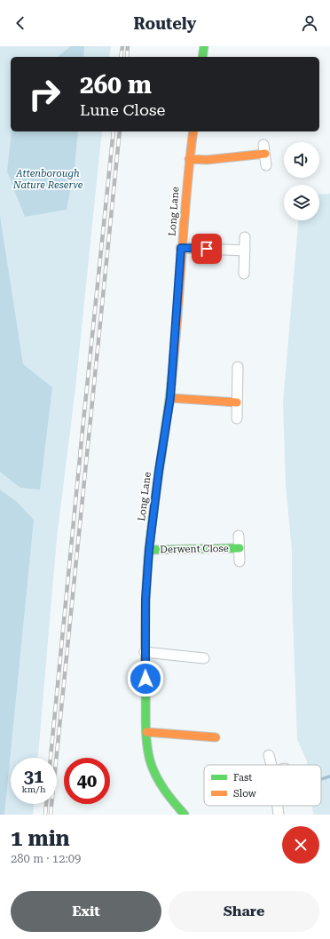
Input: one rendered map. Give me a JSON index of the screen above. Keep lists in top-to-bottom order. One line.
{"streets":{"street":["Long Lane","Derwent Close"]},"crossings":[["Long Lane","Derwent Close"]],"parks":["Attenborough Nature Reserve"],"legend":["Fast","Slow"],"page":{"header":"Routely","turn":["260 m","Lune Close"],"speed":"31 km/h","limit":"40","heading":["1 min","280 m · 12:09"],"buttons":["Exit","Share"]}}
